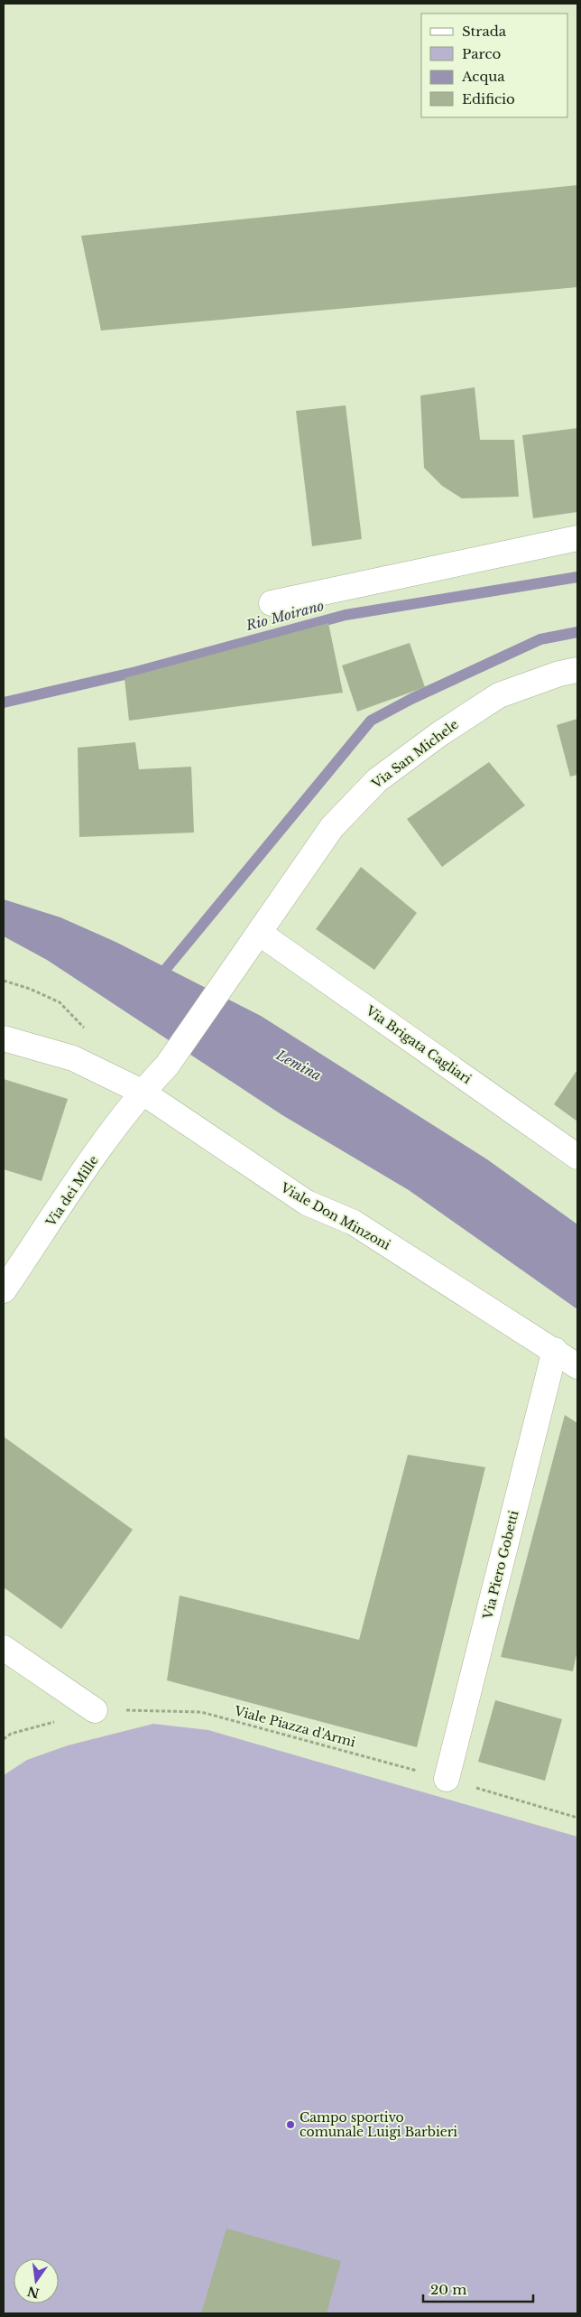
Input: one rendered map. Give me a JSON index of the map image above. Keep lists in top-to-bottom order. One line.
{"streets":{"street":["Via San Michele","Via Brigata Cagliari","Via dei Mille","Viale Don Minzoni","Via Piero Gobetti"],"path":["Viale Piazza d'Armi"]},"crossings":[["Via San Michele","Via Brigata Cagliari"],["Via San Michele","Via dei Mille"],["Via San Michele","Viale Don Minzoni"],["Via dei Mille","Viale Don Minzoni"],["Viale Don Minzoni","Via Piero Gobetti"],["Via Piero Gobetti","Viale Piazza d'Armi"]],"water":["Rio Moirano","Lemina"],"places":["Campo sportivo comunale Luigi Barbieri"],"legend":["Strada","Parco","Acqua","Edificio"],"scale_bar":"20 m","north":"bottom"}
